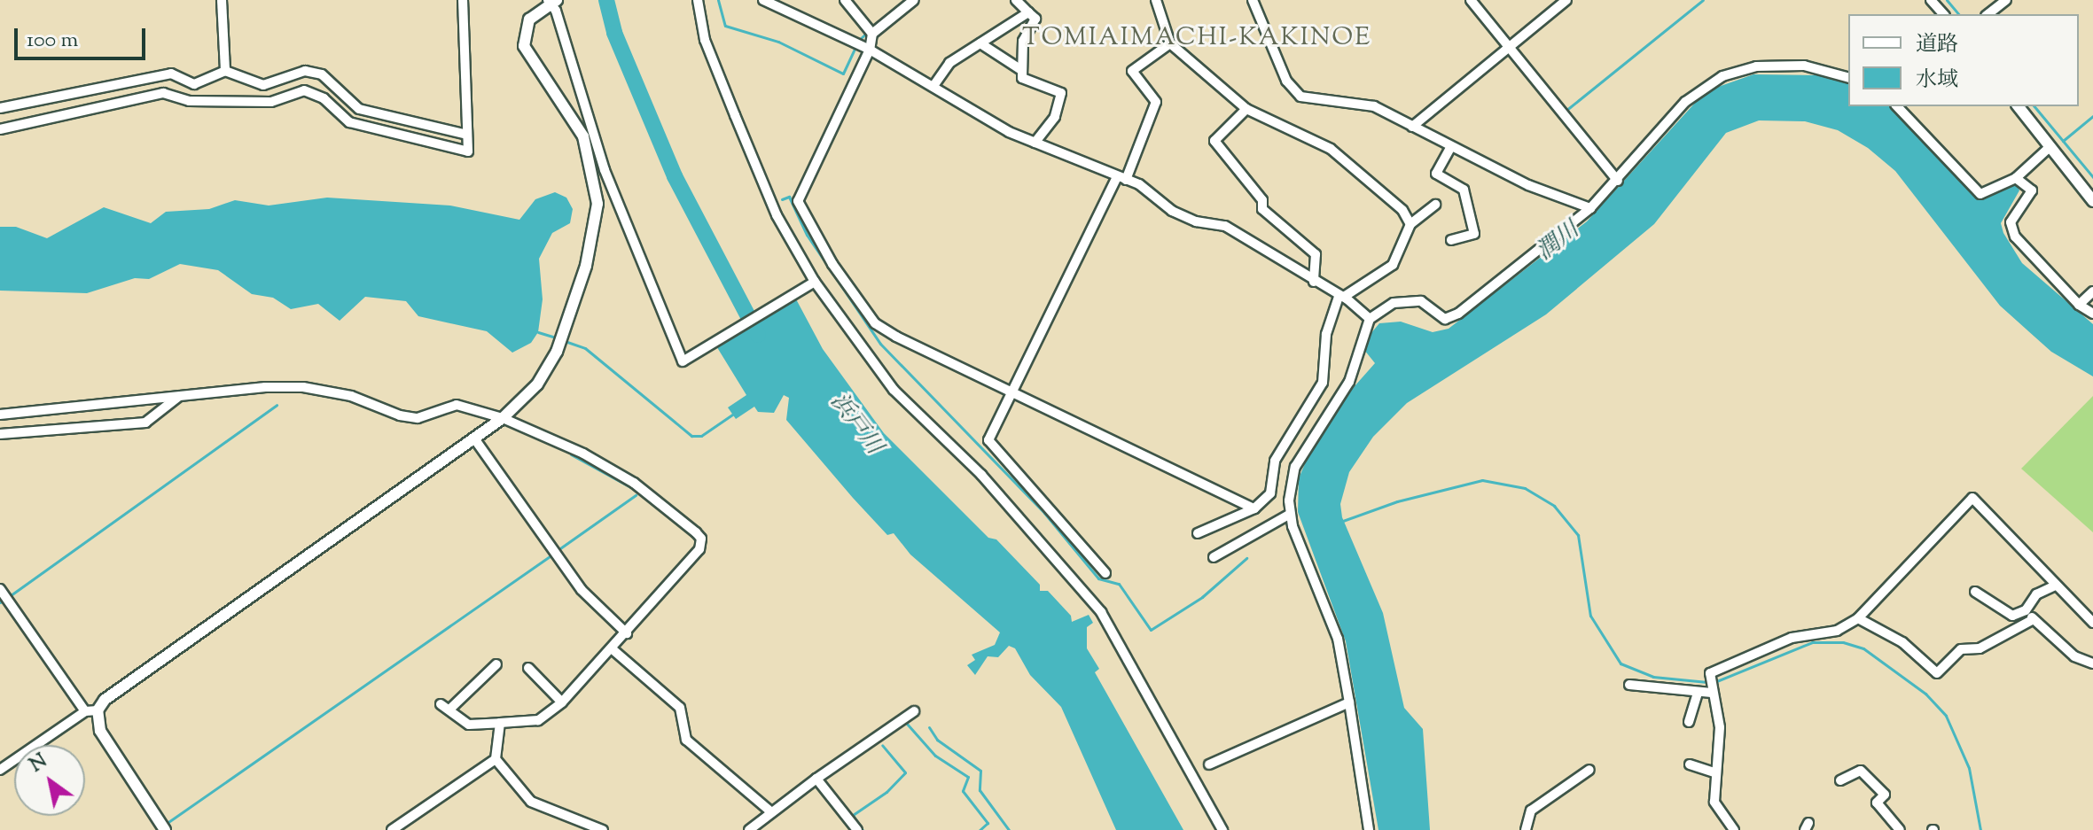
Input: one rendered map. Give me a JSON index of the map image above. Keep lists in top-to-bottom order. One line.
{"districts":["TOMIAIMACHI-KAKINOE"],"water":["潤川","浜戸川"],"legend":["道路","水域"],"scale_bar":"100 m","north":"top left"}
